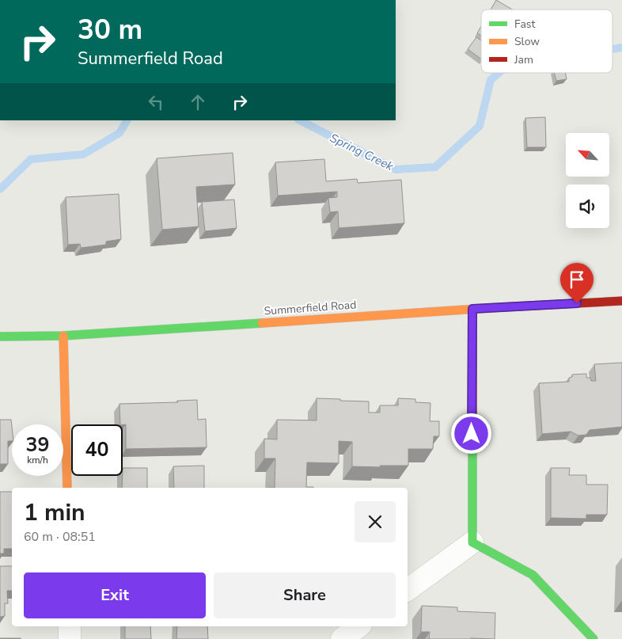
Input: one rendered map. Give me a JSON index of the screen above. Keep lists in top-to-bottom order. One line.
{"streets":{"street":["Summerfield Road"]},"water":["Spring Creek"],"legend":["Fast","Slow","Jam"],"north":"top left","page":{"turn":["30 m","Summerfield Road"],"speed":"39 km/h","limit":"40","heading":["1 min","60 m · 08:51"],"buttons":["Exit","Share"]}}
